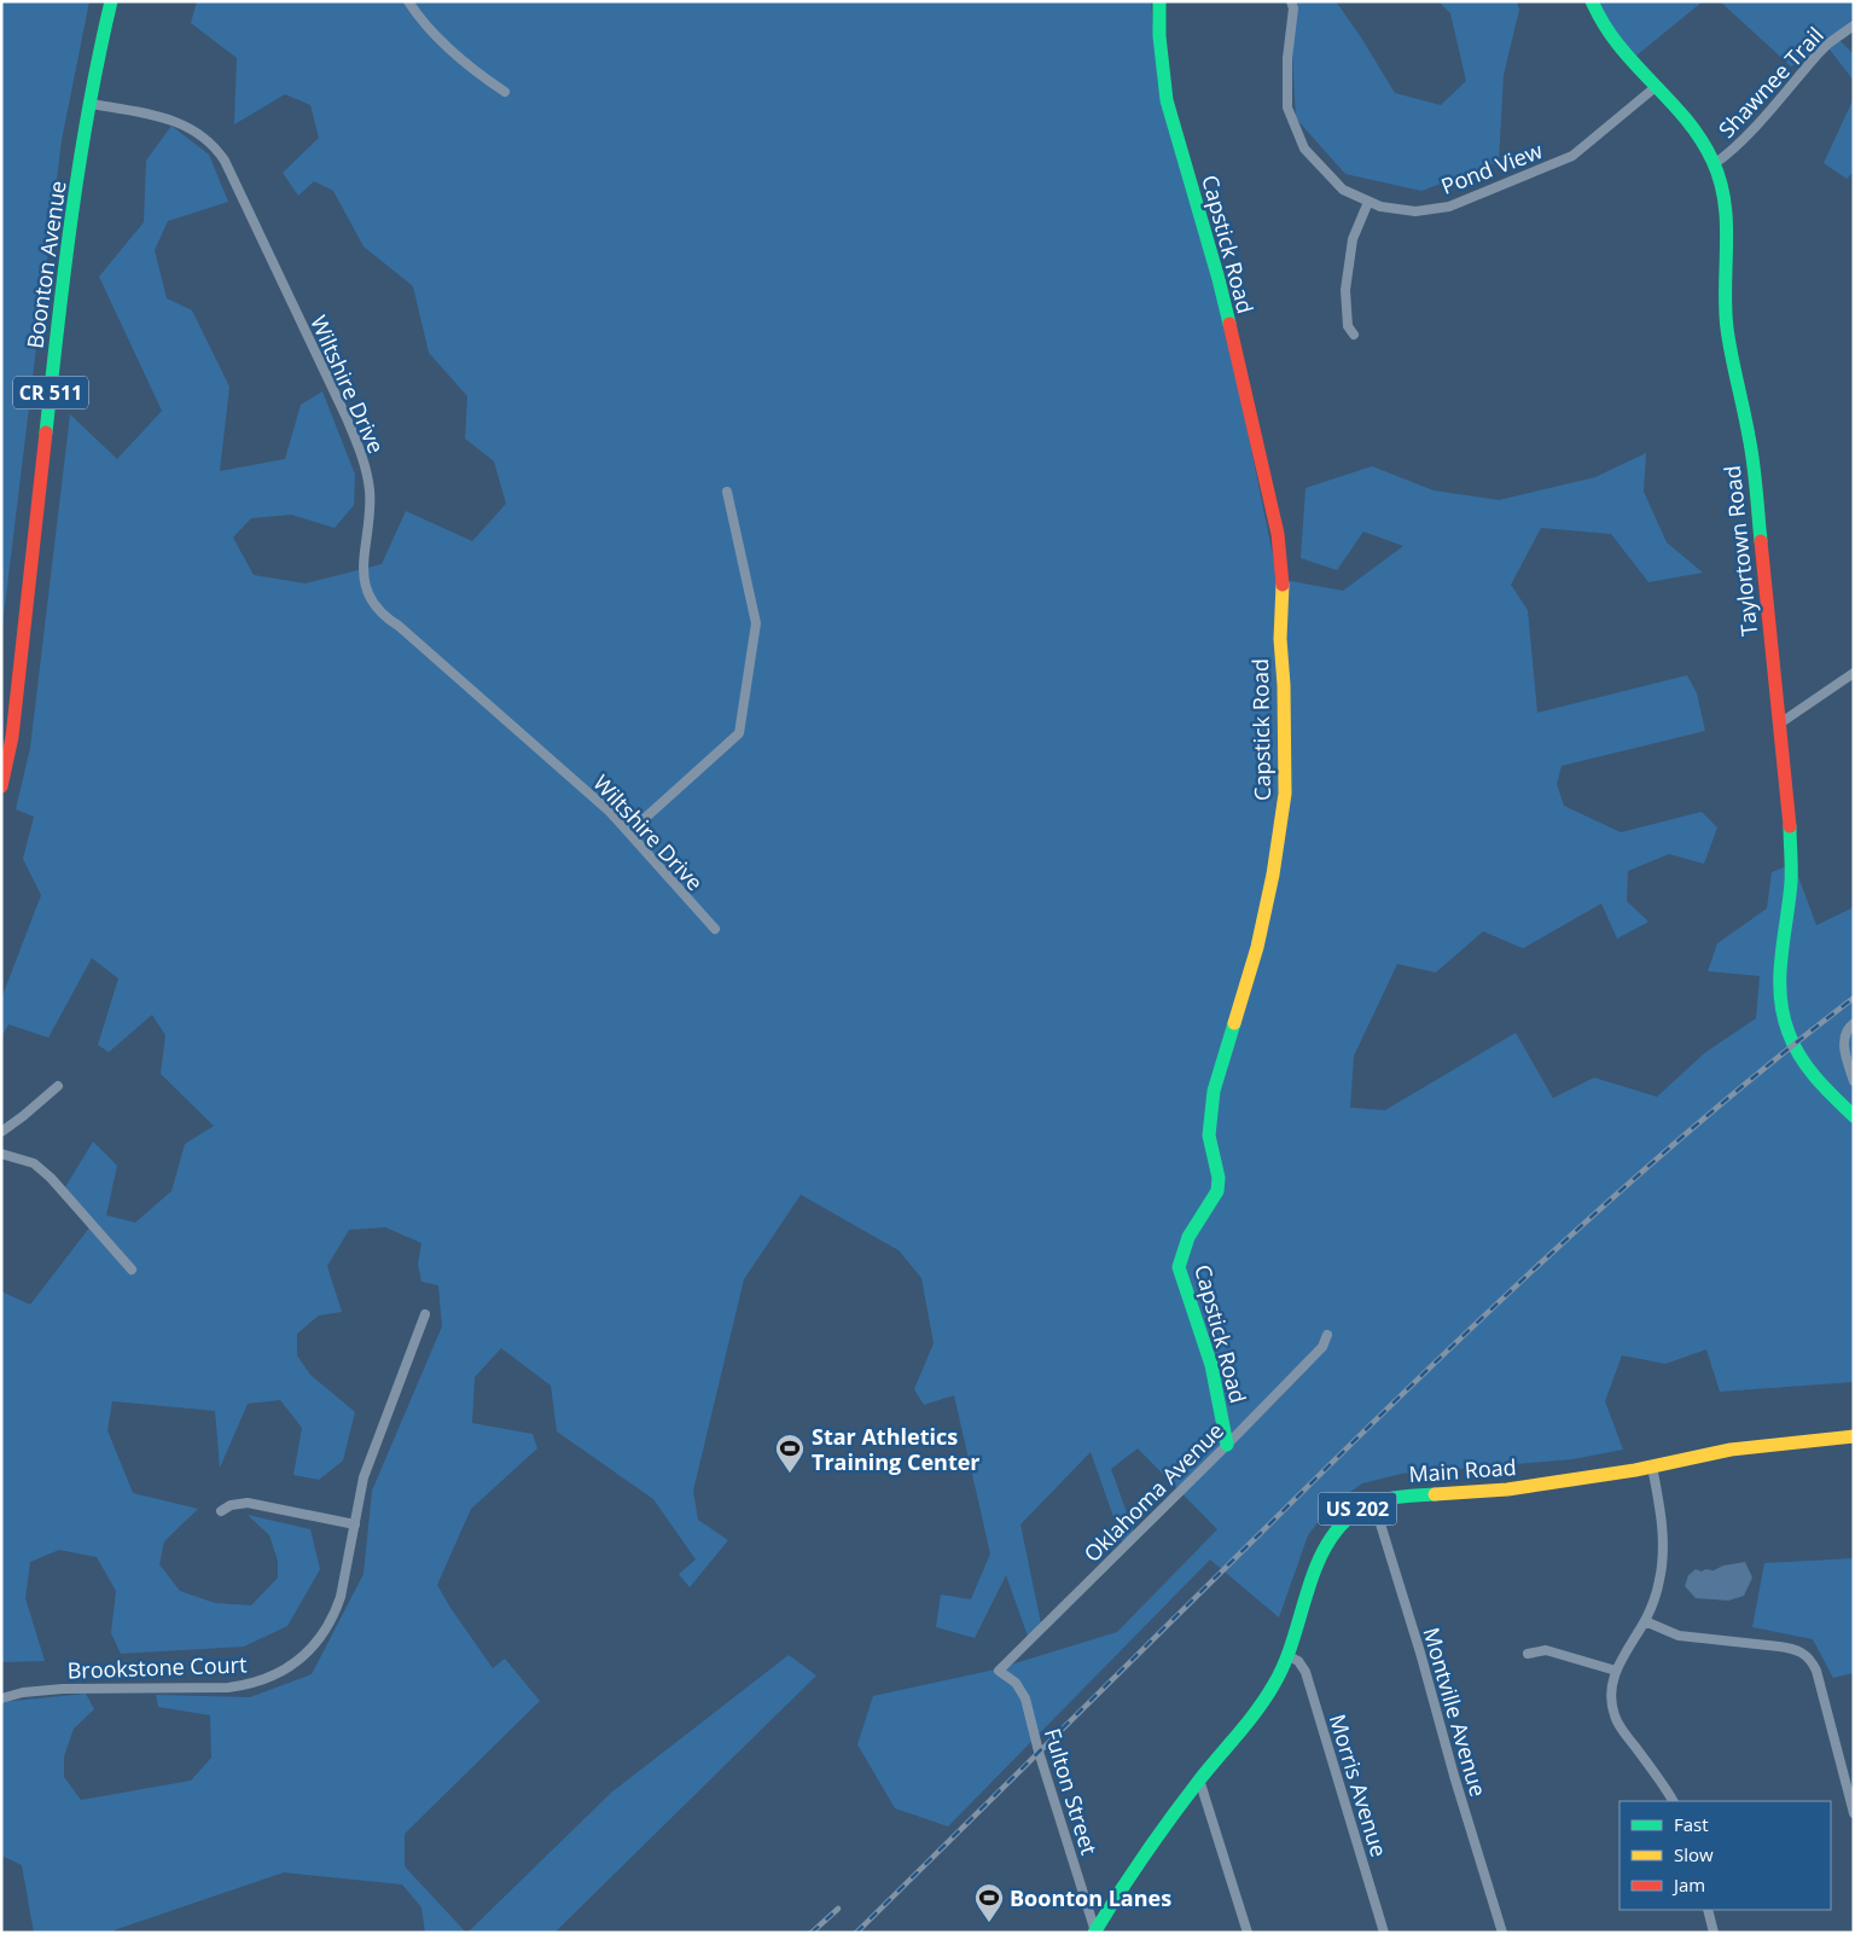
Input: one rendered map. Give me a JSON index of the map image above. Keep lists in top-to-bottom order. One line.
{"streets":{"street":["Shawnee Trail","Pond View","Capstick Road","Boonton Avenue","Wiltshire Drive","CR 511","Taylortown Road","Main Road","Oklahoma Avenue","US 202","Brookstone Court","Montville Avenue","Morris Avenue","Fulton Street"]},"crossings":[["Shawnee Trail","Taylortown Road"],["Pond View","Taylortown Road"],["Capstick Road","Oklahoma Avenue"],["Boonton Avenue","Wiltshire Drive"],["Main Road","Montville Avenue"],["Main Road","Morris Avenue"],["Main Road","Fulton Street"],["Oklahoma Avenue","Fulton Street"]],"places":{"sports":["Star Athletics Training Center","Boonton Lanes"]},"legend":["Fast","Slow","Jam"]}
